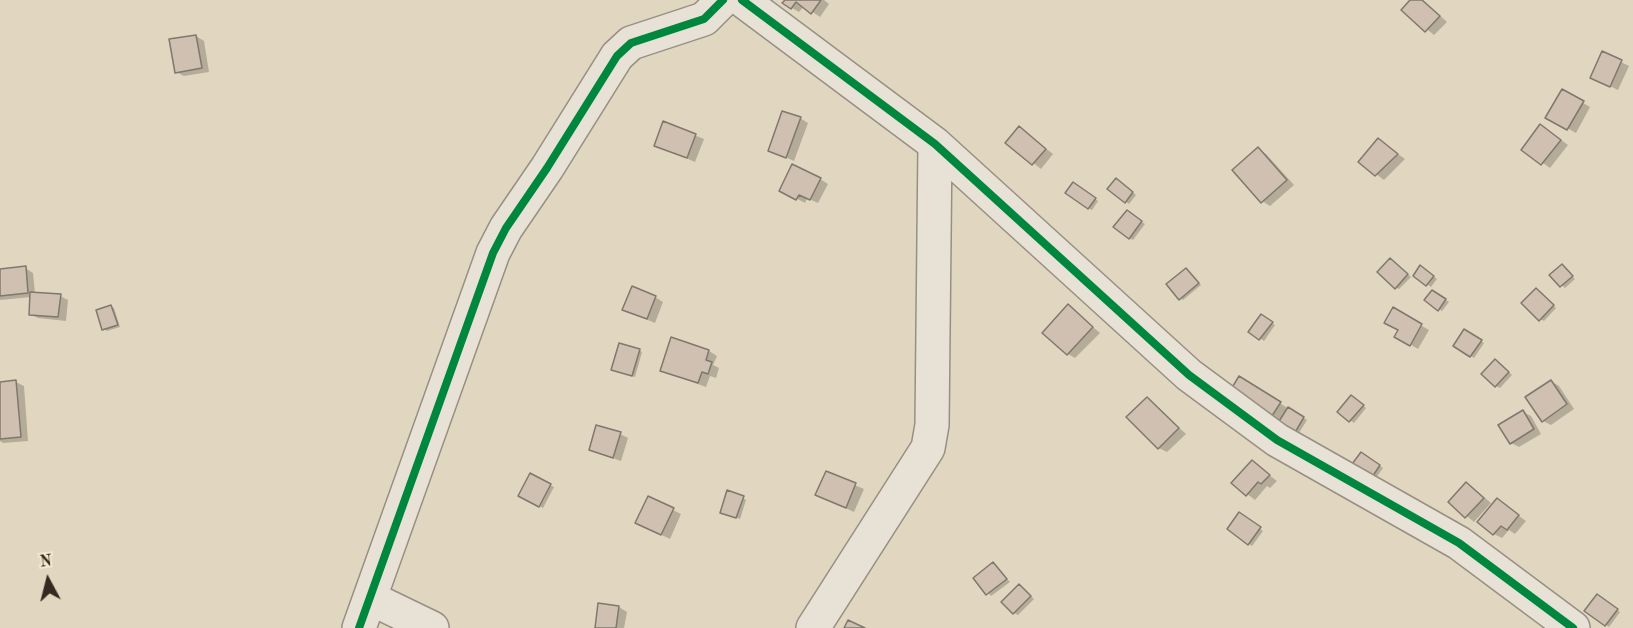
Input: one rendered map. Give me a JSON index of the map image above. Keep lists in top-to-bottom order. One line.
{"north":"top"}
